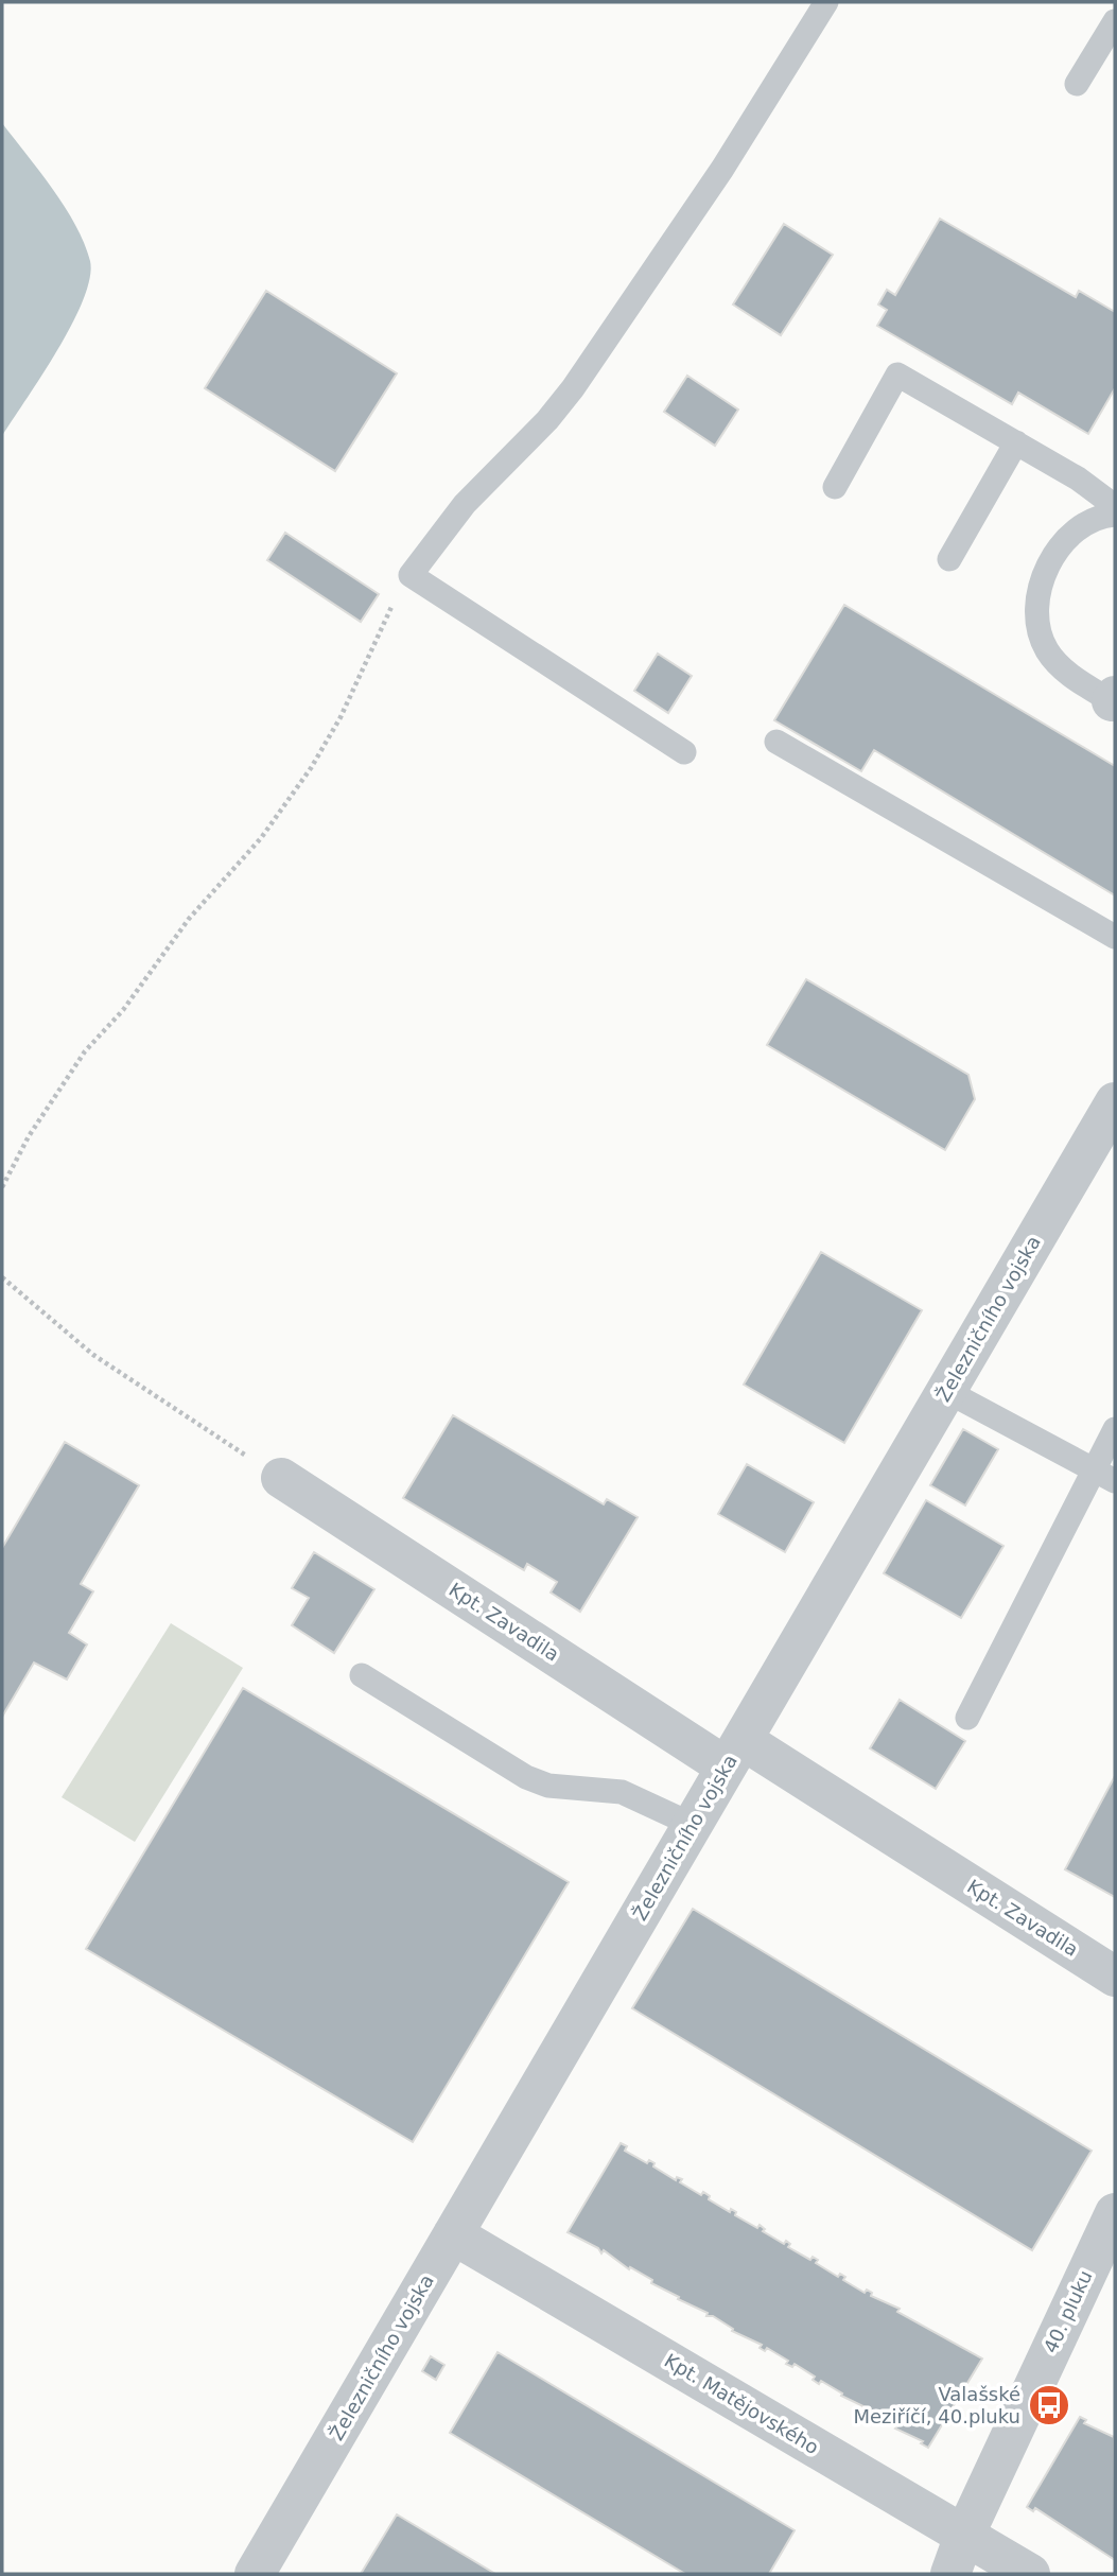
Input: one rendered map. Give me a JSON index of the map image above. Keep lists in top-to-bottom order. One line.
{"streets":{"street":["Železničního vojska","Kpt. Zavadila","40. pluku","Kpt. Matějovského"]},"crossings":[["Železničního vojska","Kpt. Zavadila"],["Železničního vojska","Kpt. Matějovského"],["40. pluku","Kpt. Matějovského"]],"places":{"bus stop":["Valašské Meziříčí, 40.pluku"]}}
